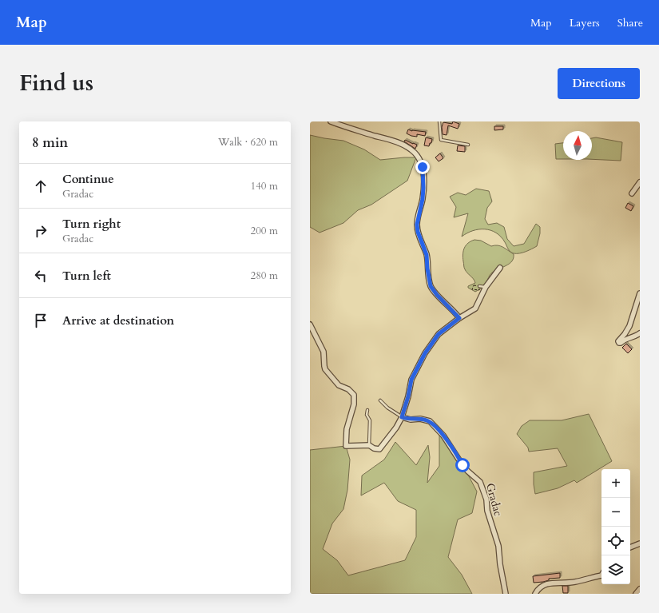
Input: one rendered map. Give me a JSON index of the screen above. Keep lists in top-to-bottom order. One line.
{"streets":{"street":["Gradac"]},"north":"top","page":{"header":"Map","nav":["Map","Layers","Share"],"title":"Find us","buttons":"Directions","heading":["8 min","Walk · 620 m"],"list":[["Continue","Gradac","140 m"],["Turn right","Gradac","200 m"],["Turn left","280 m"],"Arrive at destination"],"map_buttons":["+","−"]}}
